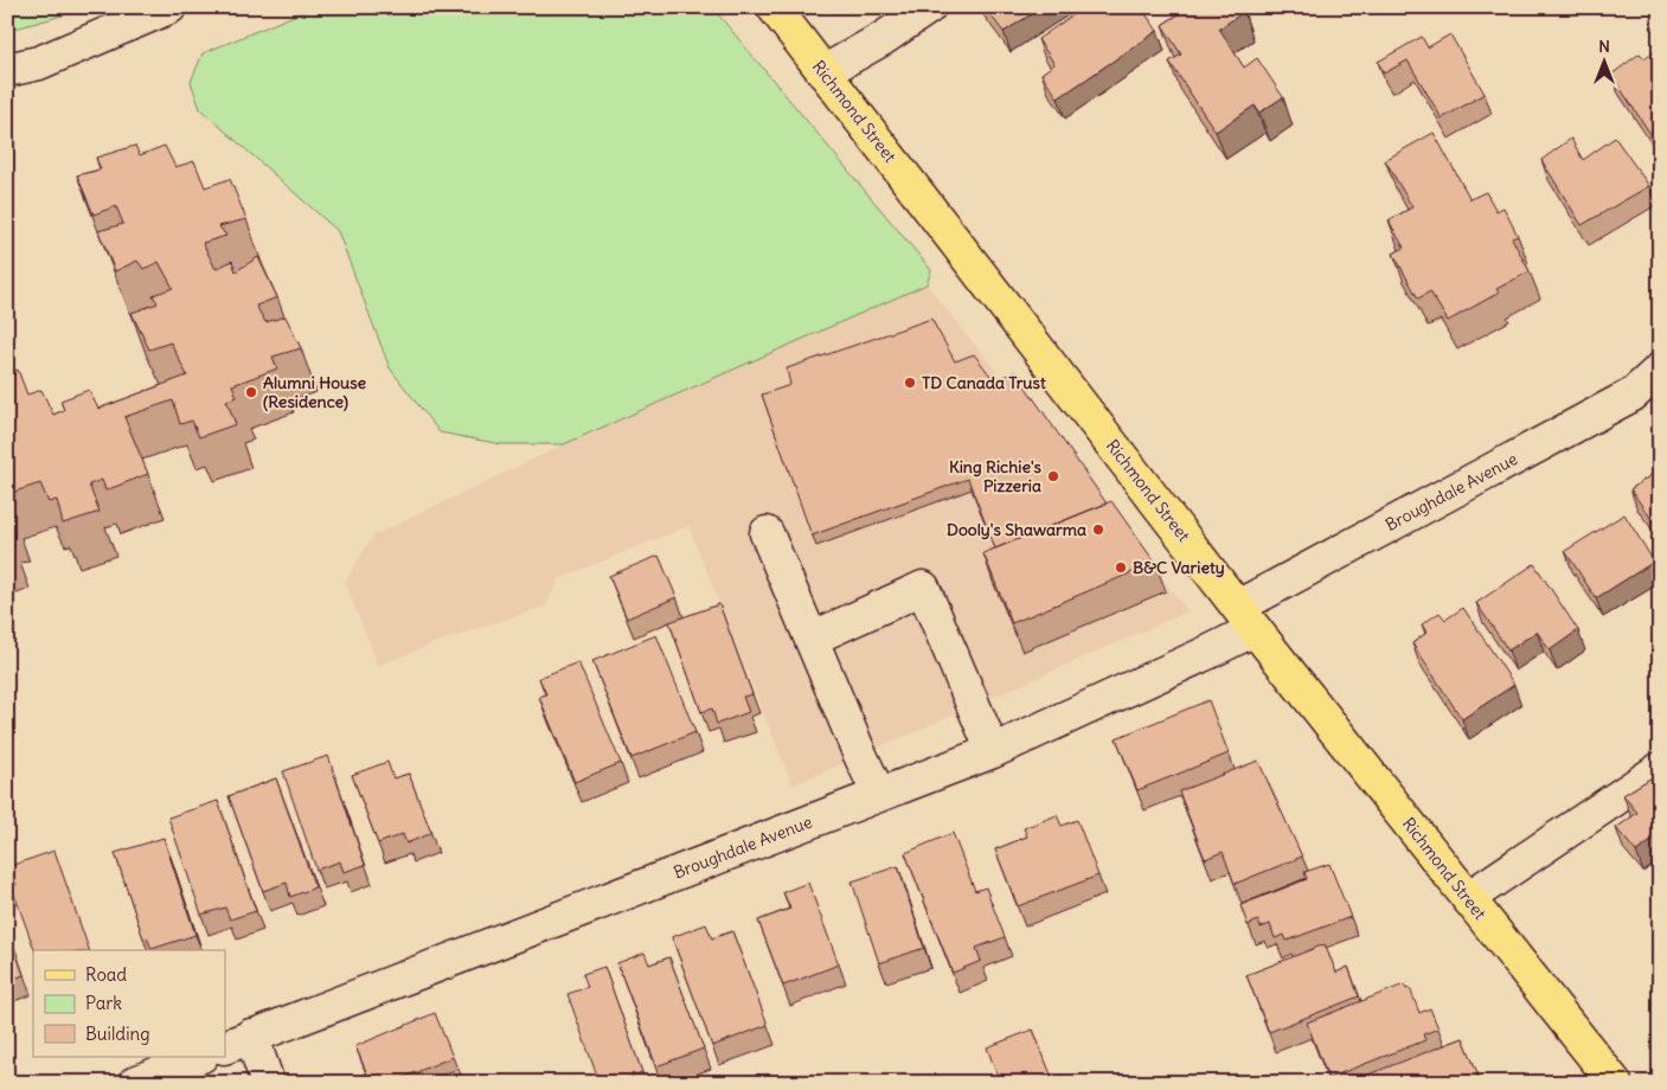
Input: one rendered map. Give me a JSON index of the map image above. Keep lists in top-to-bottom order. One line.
{"streets":{"main road":["Richmond Street"],"street":["Broughdale Avenue"]},"crossings":[["Richmond Street","Broughdale Avenue"]],"places":["TD Canada Trust","Alumni House (Residence)","King Richie's Pizzeria","Dooly's Shawarma","B&C Variety"],"legend":["Road","Park","Building"],"north":"top"}
